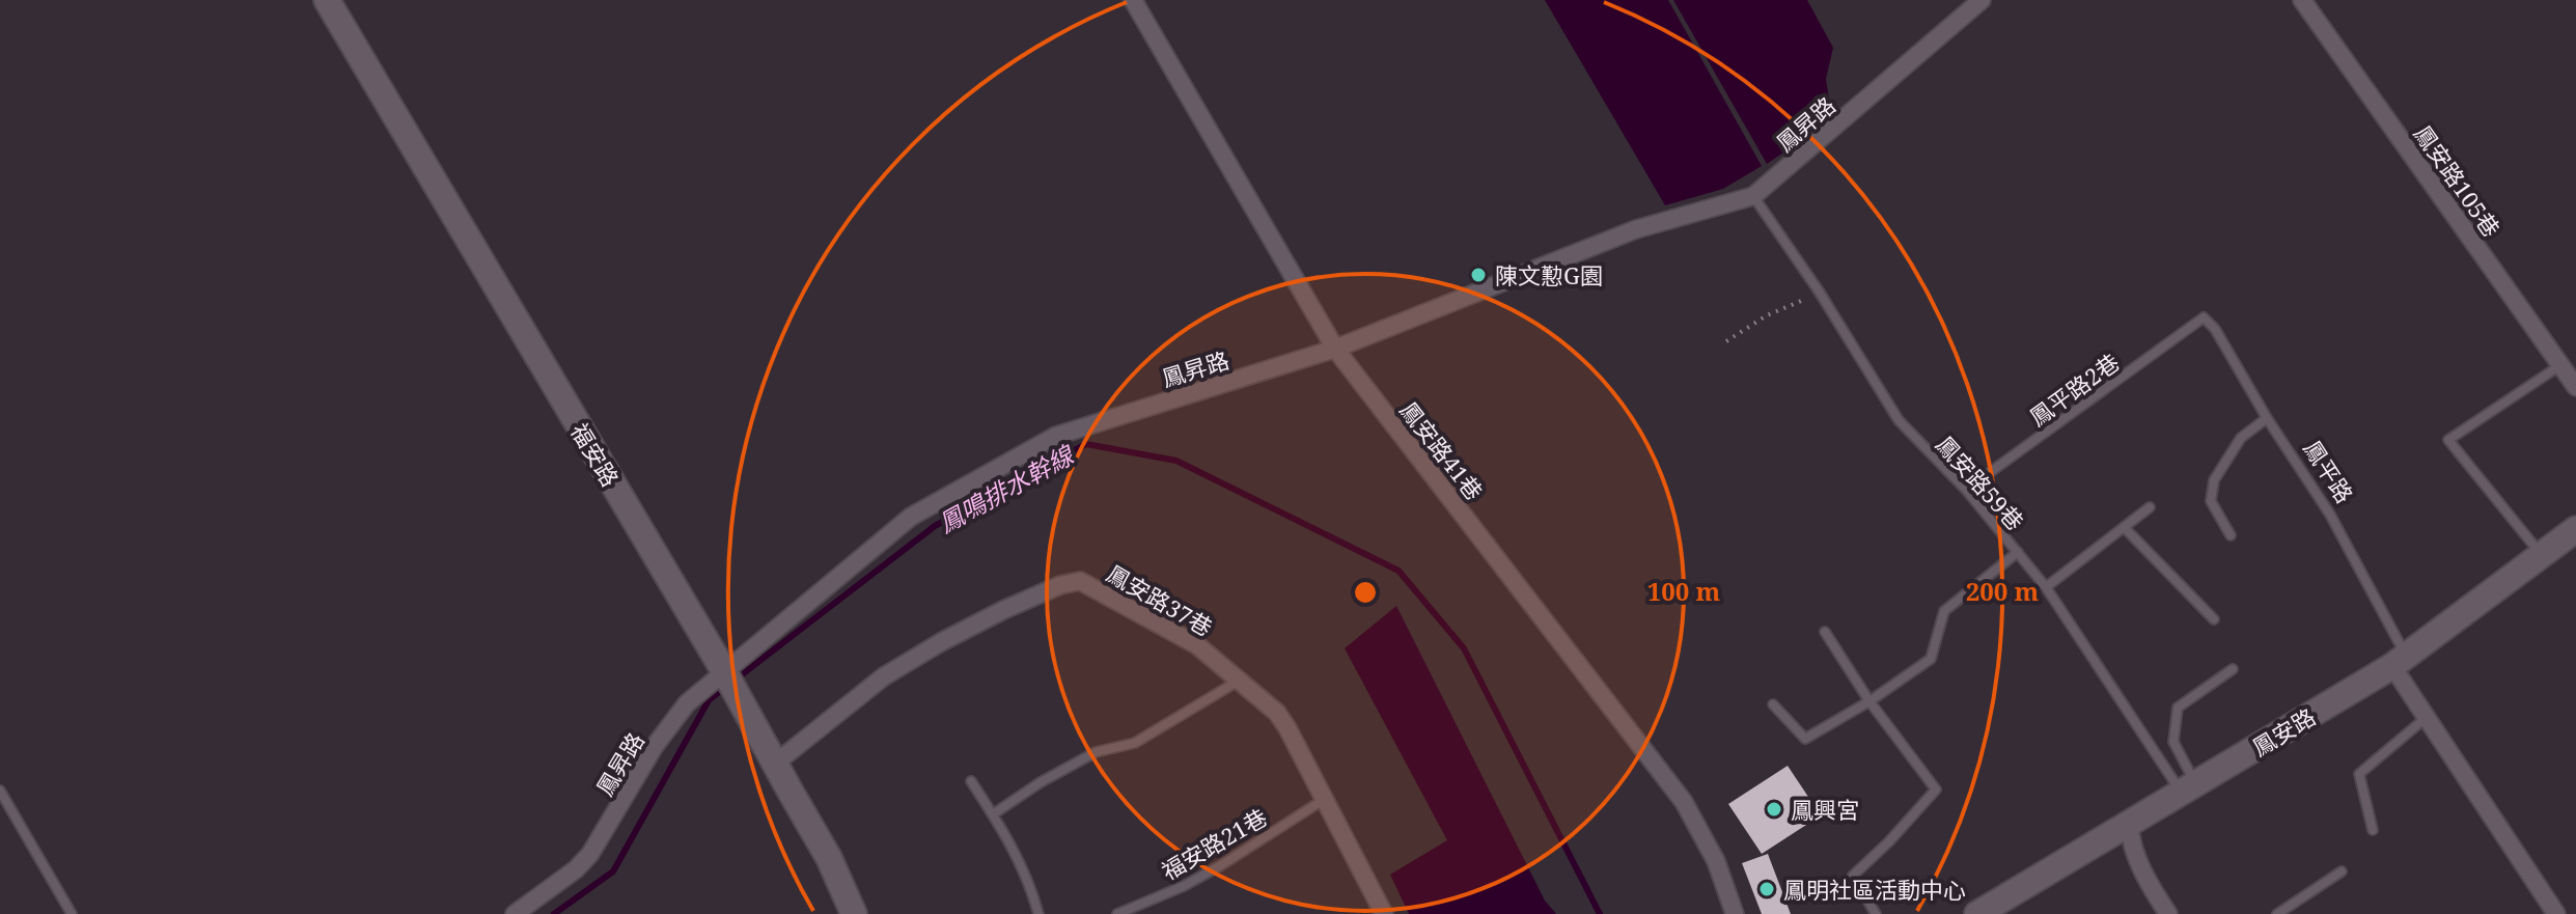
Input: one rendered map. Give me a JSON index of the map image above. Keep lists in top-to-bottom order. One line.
{"streets":{"street":["鳳昇路","鳳安路105巷","鳳安路41巷","福安路","鳳平路","鳳安路37巷","鳳安路"],"lane":["鳳平路2巷","鳳安路59巷","福安路21巷"]},"crossings":[["鳳昇路","鳳安路41巷"],["鳳昇路","福安路"],["鳳昇路","鳳安路59巷"],["鳳平路2巷","鳳平路"],["鳳平路2巷","鳳安路59巷"],["福安路","鳳安路37巷"],["鳳平路","鳳安路"],["鳳安路59巷","鳳安路"],["鳳安路37巷","福安路21巷"]],"water":["鳳鳴排水幹線"],"places":["陳文懃G園","鳳興宮","鳳明社區活動中心"],"rings":["100 m","200 m"]}
